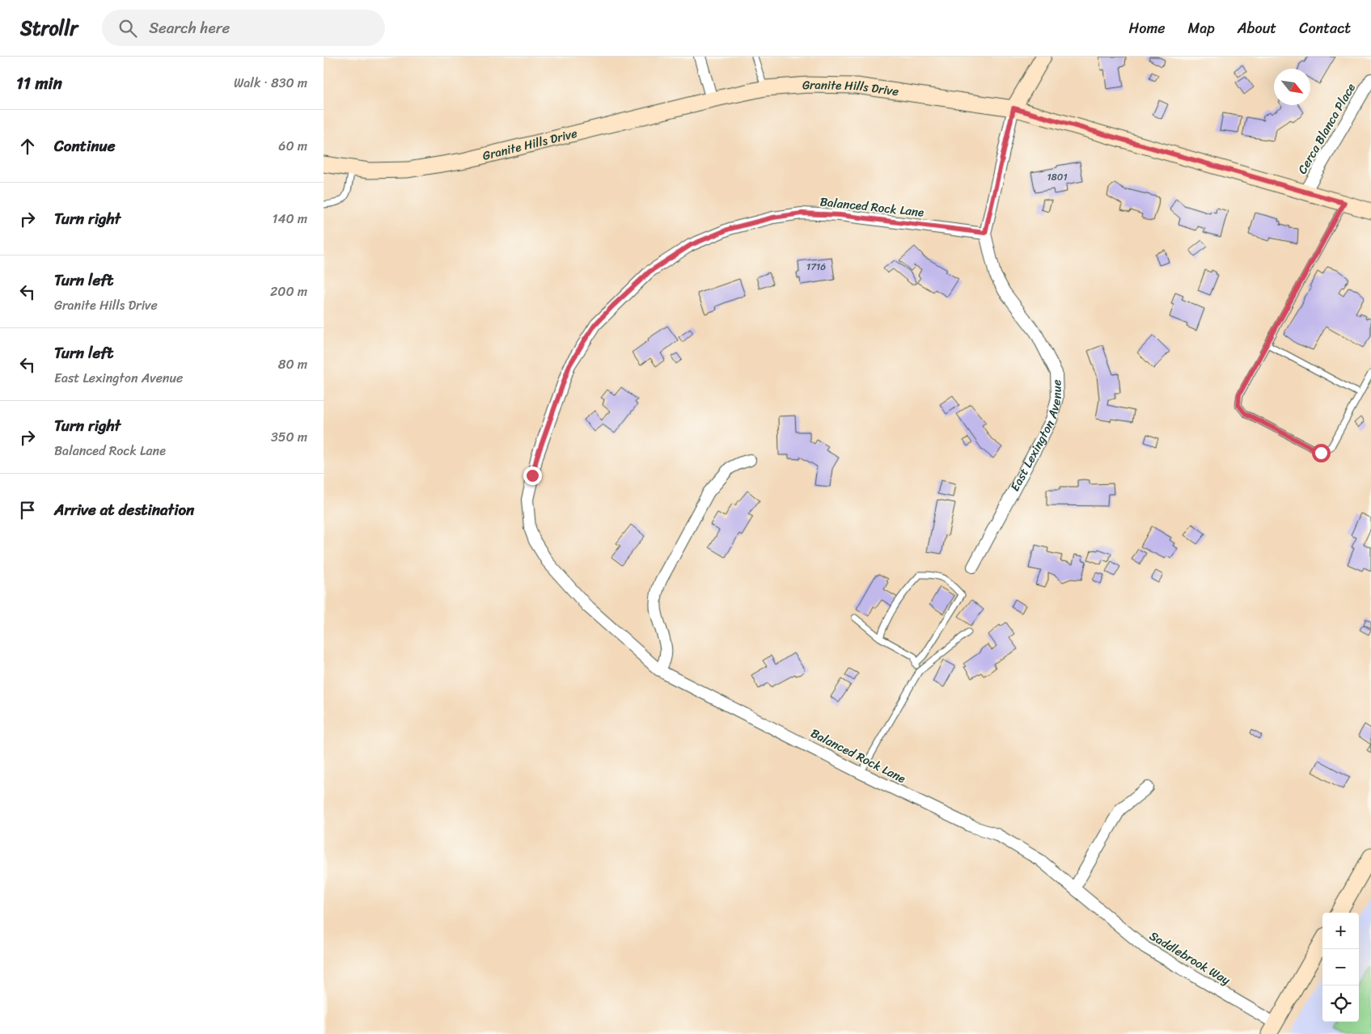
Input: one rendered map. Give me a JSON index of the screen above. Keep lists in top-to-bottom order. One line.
{"streets":{"street":["Granite Hills Drive","Cerca Blanca Place","Balanced Rock Lane","East Lexington Avenue","Saddlebrook Way"]},"crossings":[["Granite Hills Drive","Cerca Blanca Place"],["Granite Hills Drive","East Lexington Avenue"],["Balanced Rock Lane","East Lexington Avenue"],["Balanced Rock Lane","Saddlebrook Way"]],"house_numbers":["1801","1716"],"north":"bottom right","page":{"header":"Strollr","search":"Search here","nav":["Home","Map","About","Contact"],"heading":["11 min","Walk · 830 m"],"list":[["Continue","60 m"],["Turn right","140 m"],["Turn left","Granite Hills Drive","200 m"],["Turn left","East Lexington Avenue","80 m"],["Turn right","Balanced Rock Lane","350 m"],"Arrive at destination"],"map_buttons":["+","−"]}}
